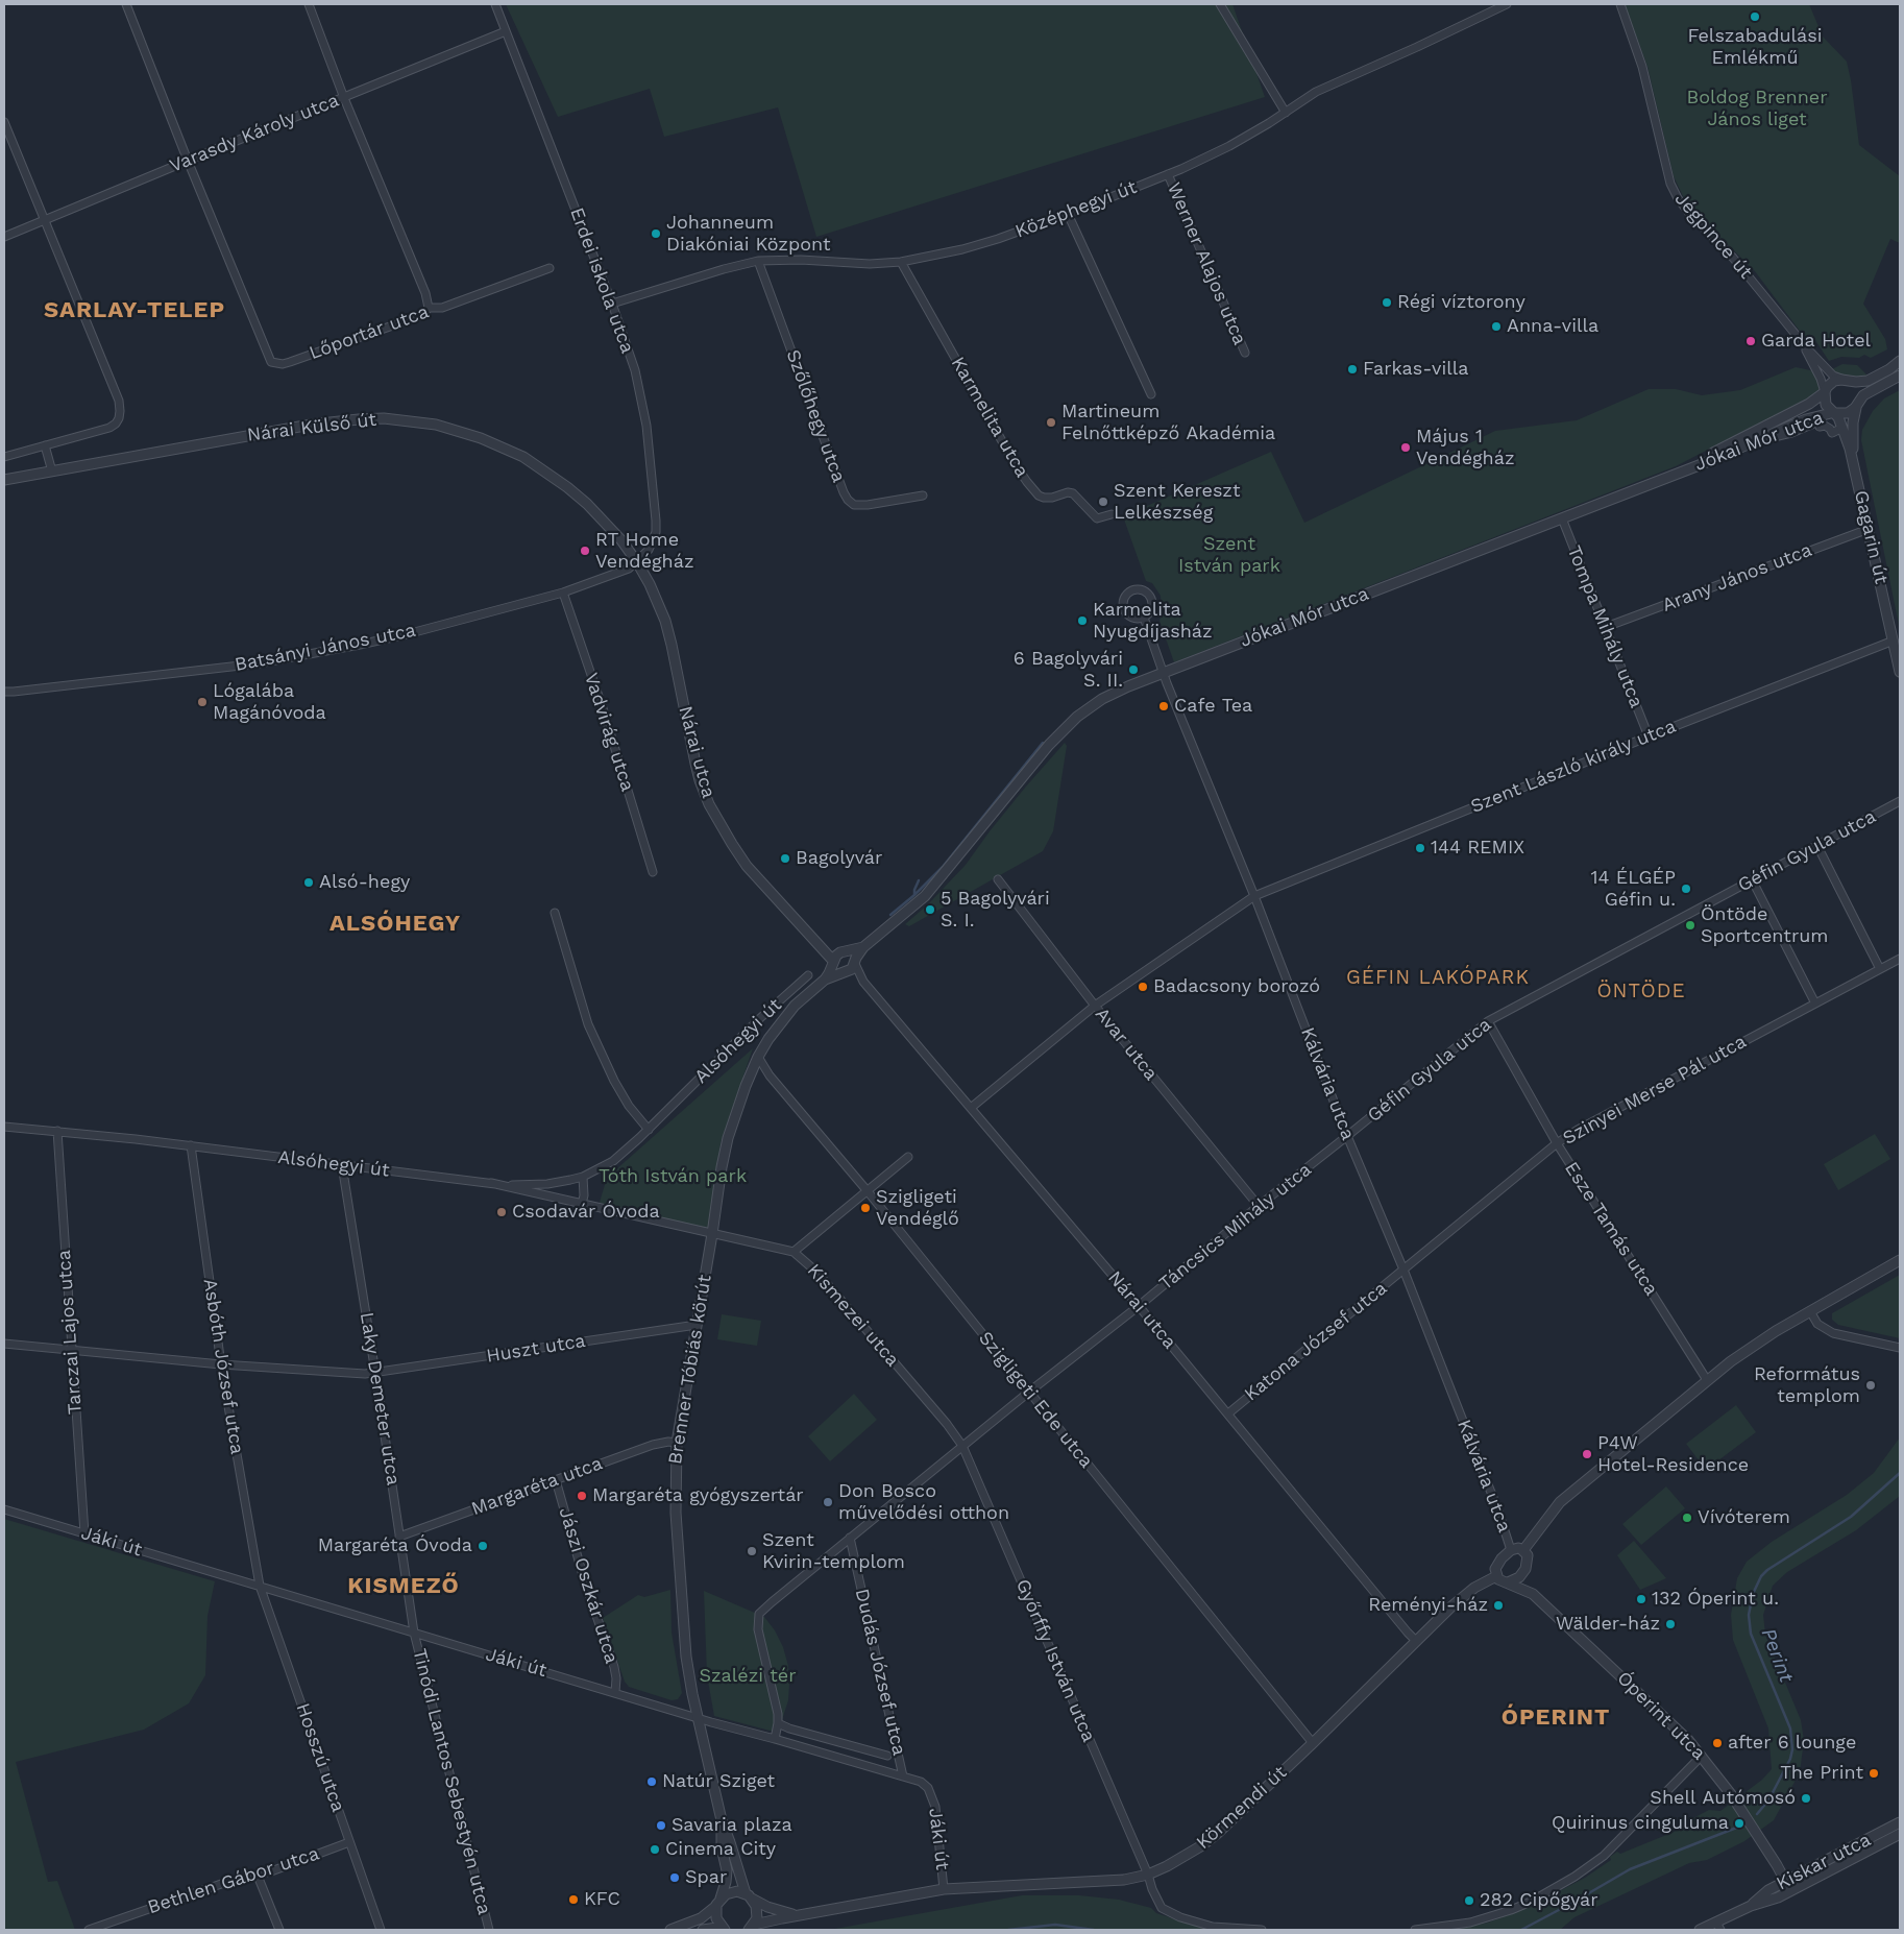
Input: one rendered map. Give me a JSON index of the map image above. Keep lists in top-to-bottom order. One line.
{"streets":{"street":["Varasdy Károly utca","Középhegyi út","Jégpince út","Werner Alajos utca","Erdei iskola utca","Lőportár utca","Szőlőhegy utca","Karmelita utca","Nárai Külső út","Jókai Mór utca","Gagarin út","Arany János utca","Tompa Mihály utca","Batsányi János utca","Vadvirág utca","Nárai utca","Szent László király utca","Géfin Gyula utca","Alsóhegyi út","Avar utca","Kálvária utca","Szinyei Merse Pál utca","Táncsics Mihály utca","Esze Tamás utca","Kismezei utca","Tarczai Lajos utca","Katona József utca","Huszt utca","Asbóth József utca","Brenner Tóbiás körút","Laky Demeter utca","Szigligeti Ede utca","Margaréta utca","Jáki út","Jászi Oszkár utca","Győrffy István utca","Dudás József utca","Óperint utca","Hosszú utca","Tinódi Lantos Sebestyén utca","Körmendi út","Kiskar utca","Bethlen Gábor utca"]},"crossings":[["Varasdy Károly utca","Erdei iskola utca"],["Varasdy Károly utca","Lőportár utca"],["Középhegyi út","Werner Alajos utca"],["Középhegyi út","Erdei iskola utca"],["Középhegyi út","Szőlőhegy utca"],["Középhegyi út","Karmelita utca"],["Jégpince út","Jókai Mór utca"],["Jégpince út","Gagarin út"],["Erdei iskola utca","Nárai Külső út"],["Erdei iskola utca","Batsányi János utca"],["Erdei iskola utca","Nárai utca"],["Nárai Külső út","Batsányi János utca"],["Nárai Külső út","Nárai utca"],["Jókai Mór utca","Gagarin út"],["Jókai Mór utca","Tompa Mihály utca"],["Jókai Mór utca","Nárai utca"],["Jókai Mór utca","Kálvária utca"],["Jókai Mór utca","Brenner Tóbiás körút"],["Gagarin út","Arany János utca"],["Gagarin út","Szent László király utca"],["Arany János utca","Tompa Mihály utca"],["Tompa Mihály utca","Szent László király utca"],["Batsányi János utca","Vadvirág utca"],["Batsányi János utca","Nárai utca"],["Nárai utca","Szent László király utca"],["Nárai utca","Táncsics Mihály utca"],["Nárai utca","Katona József utca"],["Nárai utca","Brenner Tóbiás körút"],["Nárai utca","Körmendi út"],["Szent László király utca","Avar utca"],["Szent László király utca","Kálvária utca"],["Géfin Gyula utca","Kálvária utca"],["Géfin Gyula utca","Táncsics Mihály utca"],["Géfin Gyula utca","Esze Tamás utca"],["Alsóhegyi út","Kismezei utca"],["Alsóhegyi út","Tarczai Lajos utca"],["Alsóhegyi út","Asbóth József utca"],["Alsóhegyi út","Laky Demeter utca"],["Avar utca","Táncsics Mihály utca"],["Kálvária utca","Szinyei Merse Pál utca"],["Kálvária utca","Táncsics Mihály utca"],["Kálvária utca","Katona József utca"],["Kálvária utca","Óperint utca"],["Kálvária utca","Körmendi út"],["Szinyei Merse Pál utca","Esze Tamás utca"],["Szinyei Merse Pál utca","Katona József utca"],["Táncsics Mihály utca","Kismezei utca"],["Táncsics Mihály utca","Szigligeti Ede utca"],["Táncsics Mihály utca","Győrffy István utca"],["Táncsics Mihály utca","Dudás József utca"],["Kismezei utca","Brenner Tóbiás körút"],["Kismezei utca","Győrffy István utca"],["Tarczai Lajos utca","Huszt utca"],["Tarczai Lajos utca","Jáki út"],["Huszt utca","Asbóth József utca"],["Huszt utca","Brenner Tóbiás körút"],["Huszt utca","Laky Demeter utca"],["Asbóth József utca","Jáki út"],["Asbóth József utca","Hosszú utca"],["Brenner Tóbiás körút","Szigligeti Ede utca"],["Brenner Tóbiás körút","Margaréta utca"],["Brenner Tóbiás körút","Jáki út"],["Brenner Tóbiás körút","Körmendi út"],["Laky Demeter utca","Margaréta utca"],["Laky Demeter utca","Jáki út"],["Laky Demeter utca","Tinódi Lantos Sebestyén utca"],["Szigligeti Ede utca","Körmendi út"],["Margaréta utca","Jászi Oszkár utca"],["Jáki út","Jászi Oszkár utca"],["Jáki út","Dudás József utca"],["Jáki út","Hosszú utca"],["Jáki út","Tinódi Lantos Sebestyén utca"],["Jáki út","Körmendi út"],["Győrffy István utca","Körmendi út"],["Óperint utca","Körmendi út"],["Óperint utca","Kiskar utca"],["Hosszú utca","Bethlen Gábor utca"]],"districts":["SARLAY-TELEP","ALSÓHEGY","GÉFIN LAKÓPARK","ÖNTÖDE","KISMEZŐ","ÓPERINT"],"water":["Perint"],"parks":["Boldog Brenner János liget","Szent István park","Tóth István park","Szalézi tér"],"places":["Felszabadulási Emlékmű","Johanneum Diakóniai Központ","Régi víztorony","Anna-villa","Garda Hotel","Farkas-villa","Martineum Felnőttképző Akadémia","Május 1 Vendégház","Szent Kereszt Lelkészség","RT Home Vendégház","Karmelita Nyugdíjasház","6 Bagolyvári S. II.","Lógalába Magánóvoda","Cafe Tea","144 REMIX","Bagolyvár","Alsó-hegy","14 ÉLGÉP Géfin u.","5 Bagolyvári S. I.","Öntöde Sportcentrum","Badacsony borozó","Szigligeti Vendéglő","Csodavár Óvoda","Református templom","P4W Hotel-Residence","Margaréta gyógyszertár","Don Bosco művelődési otthon","Vívóterem","Margaréta Óvoda","Szent Kvirin-templom","132 Óperint u.","Reményi-ház","Wälder-ház","after 6 lounge","The Print","Natúr Sziget","Shell Autómosó","Quirinus cinguluma","Savaria plaza","Cinema City","Spar","KFC","282 Cipőgyár"]}
